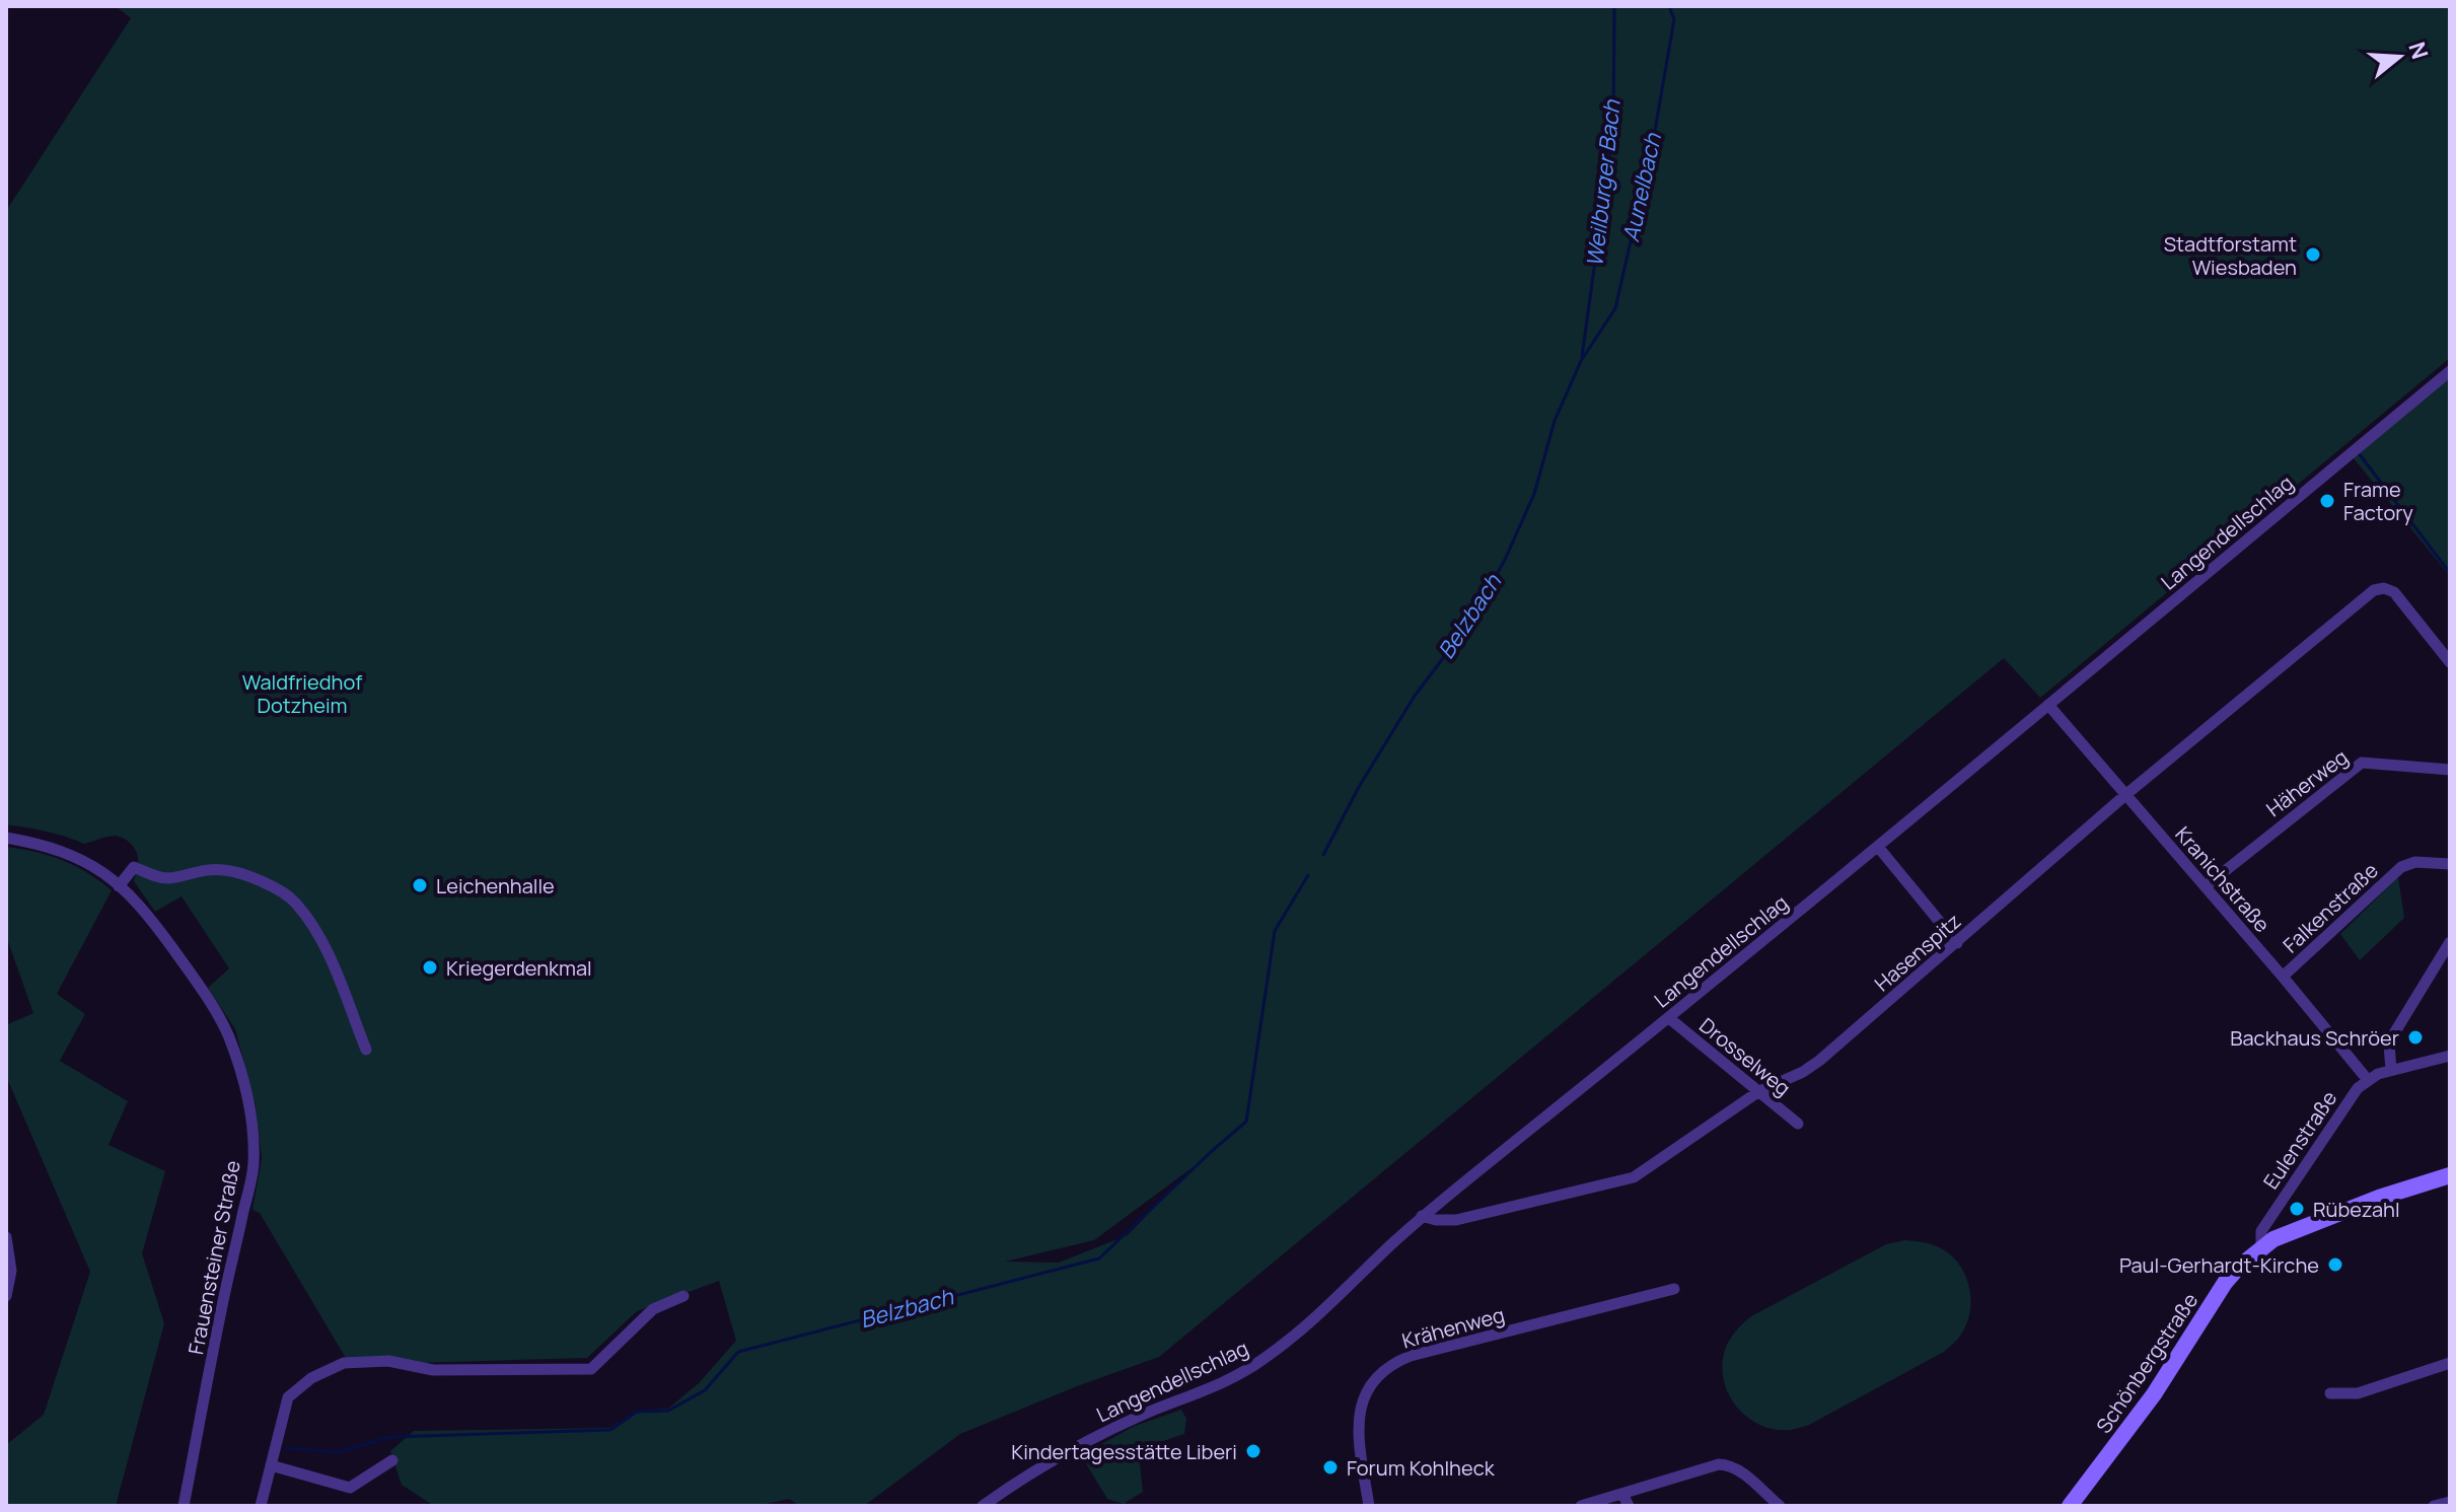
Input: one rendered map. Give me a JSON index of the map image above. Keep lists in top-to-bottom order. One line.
{"streets":{"street":["Langendellschlag","Häherweg","Kranichstraße","Falkenstraße","Hasenspitz","Drosselweg","Eulenstraße","Frauensteiner Straße","Krähenweg","Schönbergstraße"]},"crossings":[["Langendellschlag","Kranichstraße"],["Langendellschlag","Hasenspitz"],["Langendellschlag","Drosselweg"],["Häherweg","Kranichstraße"],["Kranichstraße","Falkenstraße"],["Kranichstraße","Hasenspitz"],["Kranichstraße","Eulenstraße"],["Hasenspitz","Drosselweg"],["Eulenstraße","Schönbergstraße"]],"water":["Weilburger Bach","Aunelbach","Belzbach"],"parks":["Waldfriedhof Dotzheim"],"places":["Stadtforstamt Wiesbaden","Frame Factory","Leichenhalle","Kriegerdenkmal","Backhaus Schröer","Rübezahl","Paul-Gerhardt-Kirche","Kindertagesstätte Liberi","Forum Kohlheck"],"north":"right"}
